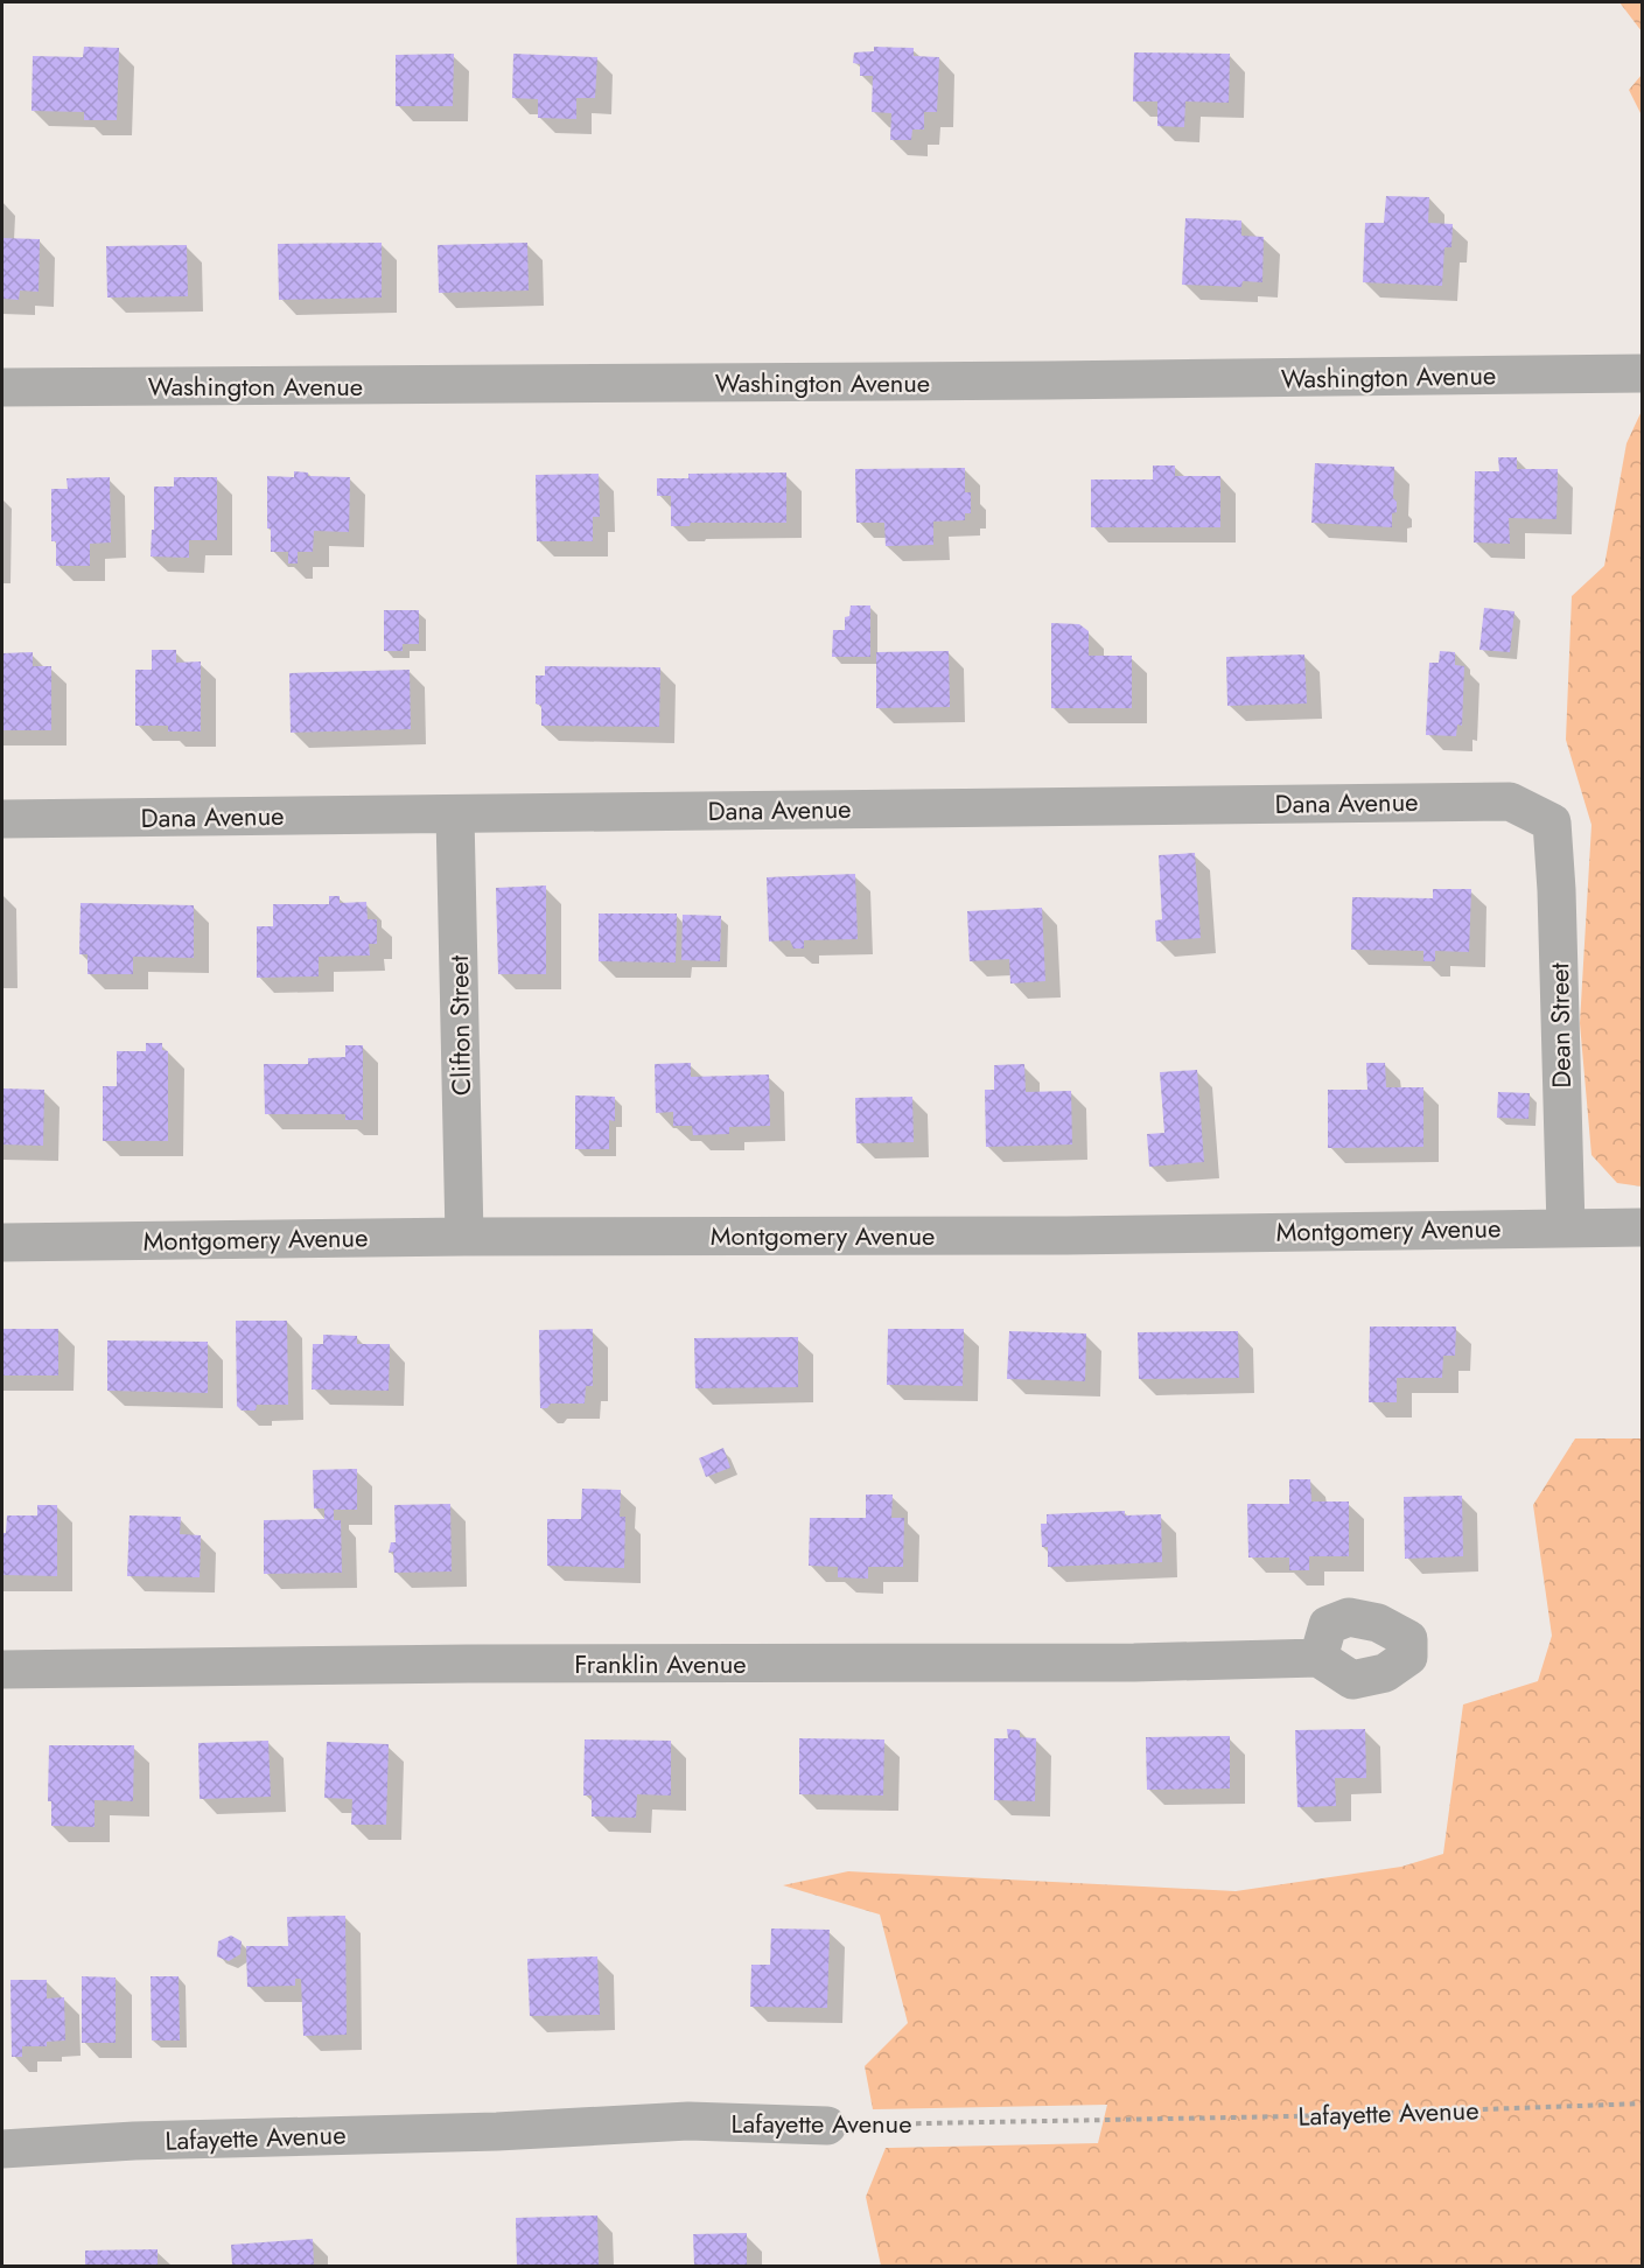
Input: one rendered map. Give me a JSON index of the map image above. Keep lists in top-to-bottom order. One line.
{"streets":{"street":["Washington Avenue","Dana Avenue","Clifton Street","Dean Street","Montgomery Avenue","Franklin Avenue","Lafayette Avenue"]},"crossings":[["Dana Avenue","Clifton Street"],["Dana Avenue","Dean Street"],["Clifton Street","Montgomery Avenue"],["Dean Street","Montgomery Avenue"]]}
